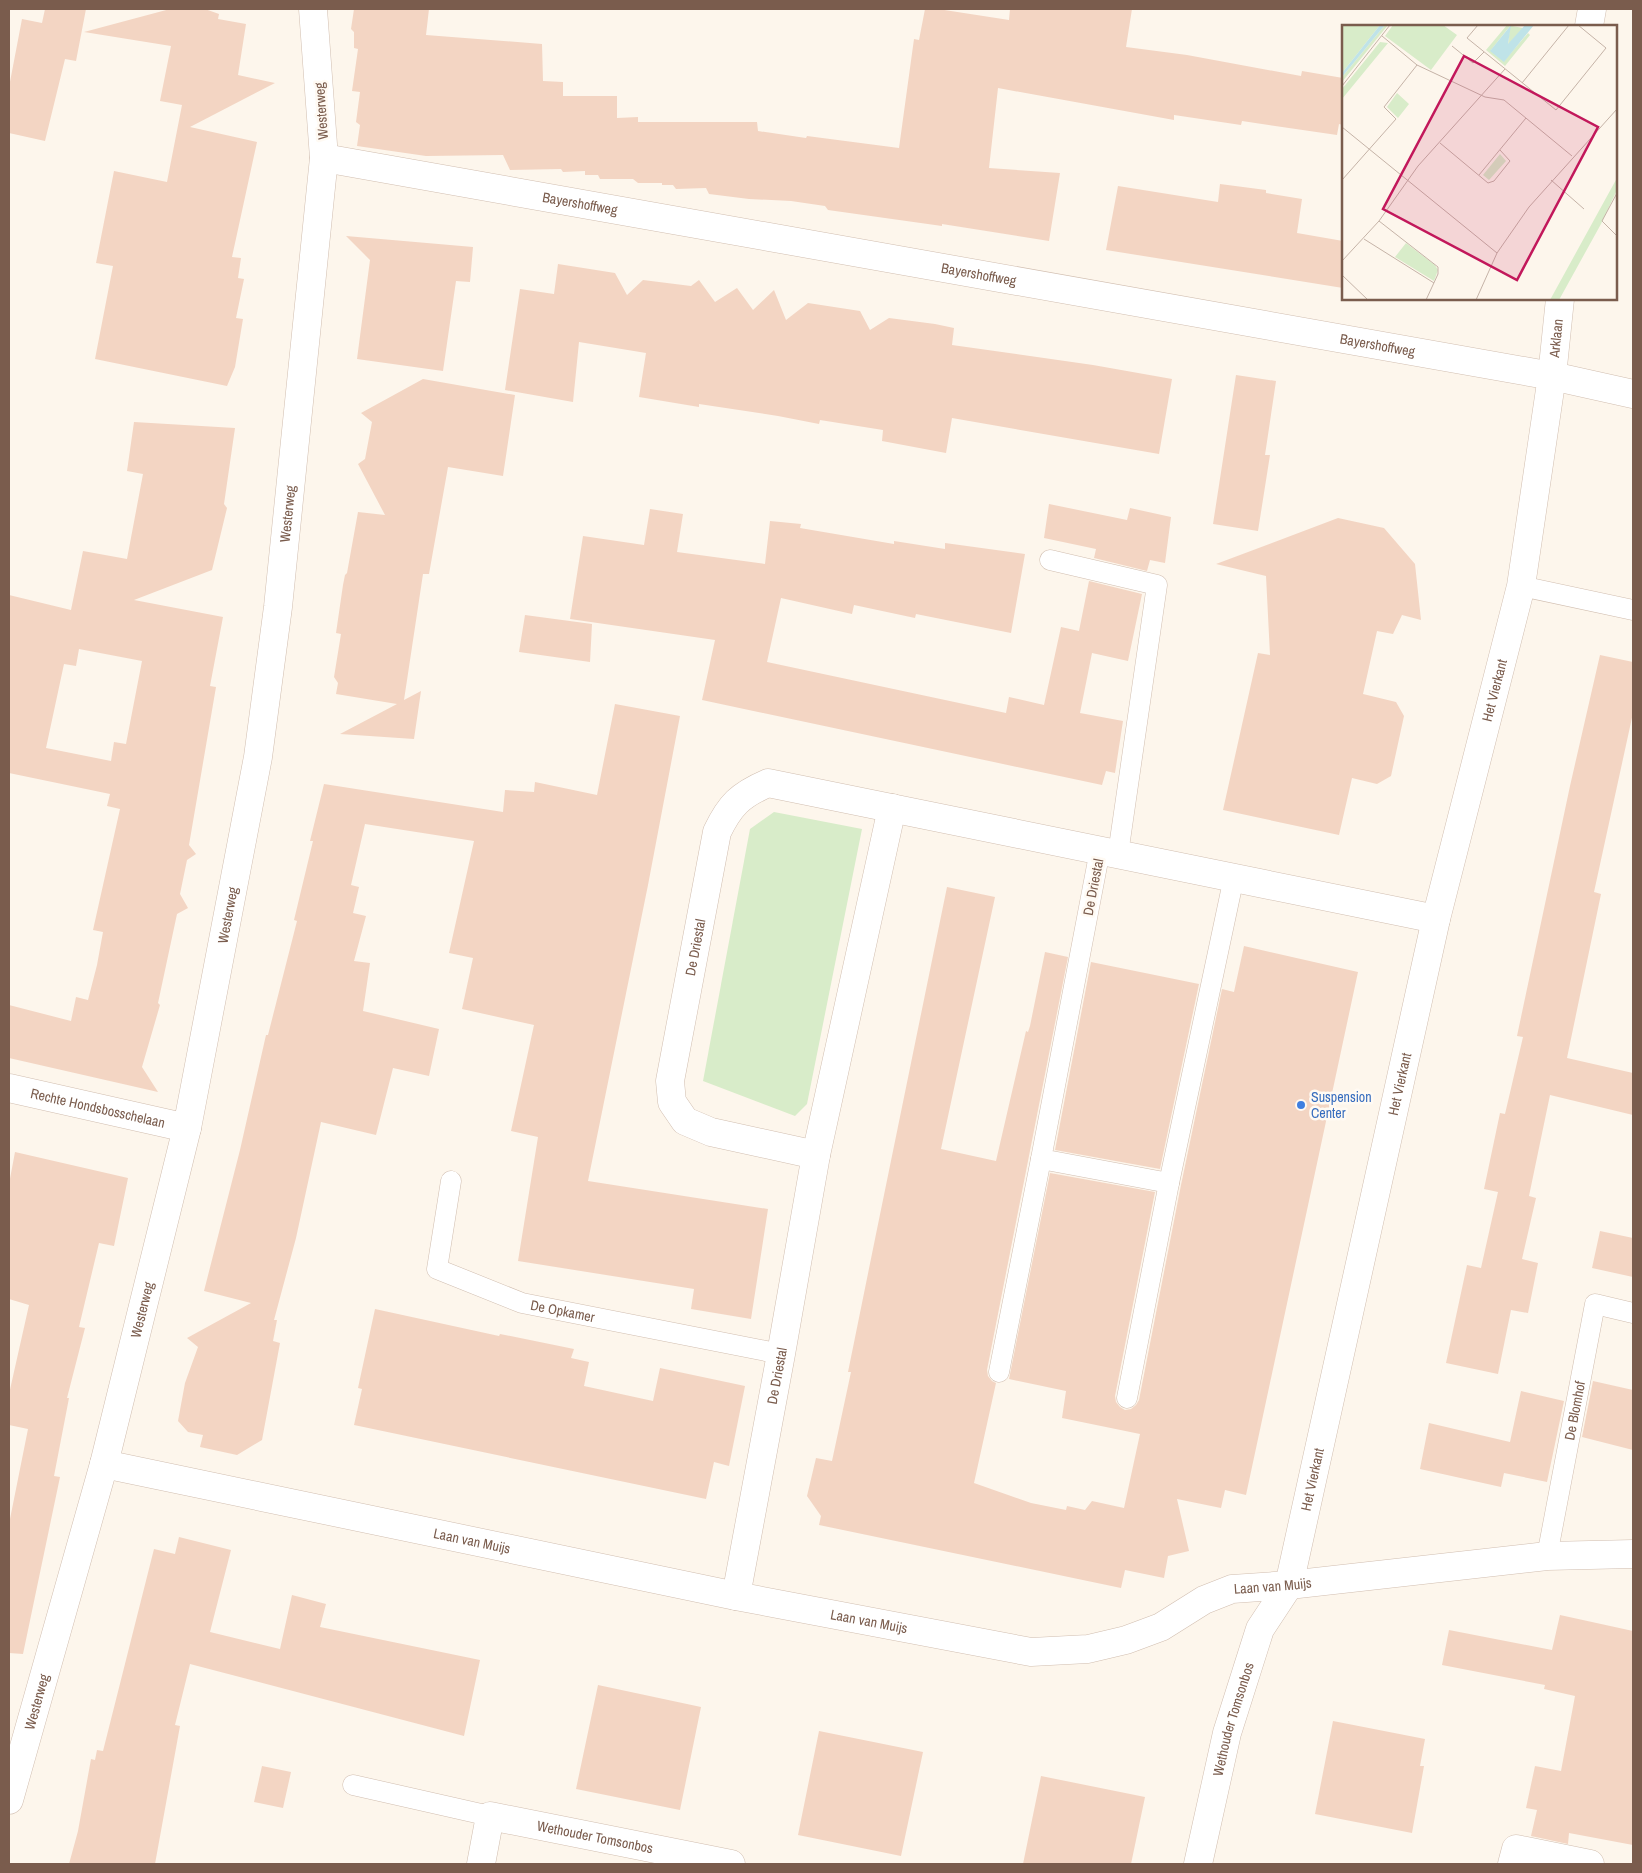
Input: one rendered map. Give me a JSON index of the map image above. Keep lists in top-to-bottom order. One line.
{"streets":{"street":["Westerweg","Bayershoffweg","Arklaan","Het Vierkant","De Driestal","Rechte Hondsbosschelaan","Laan van Muijs","Wethouder Tomsonbos"],"lane":["De Opkamer","De Blomhof"]},"crossings":[["Westerweg","Bayershoffweg"],["Westerweg","Rechte Hondsbosschelaan"],["Westerweg","Laan van Muijs"],["Bayershoffweg","Arklaan"],["Bayershoffweg","Het Vierkant"],["Arklaan","Het Vierkant"],["Het Vierkant","De Driestal"],["Het Vierkant","Laan van Muijs"],["Het Vierkant","Wethouder Tomsonbos"],["De Driestal","De Opkamer"],["De Driestal","Laan van Muijs"],["De Blomhof","Laan van Muijs"],["Laan van Muijs","Wethouder Tomsonbos"]],"places":["Suspension Center"]}
